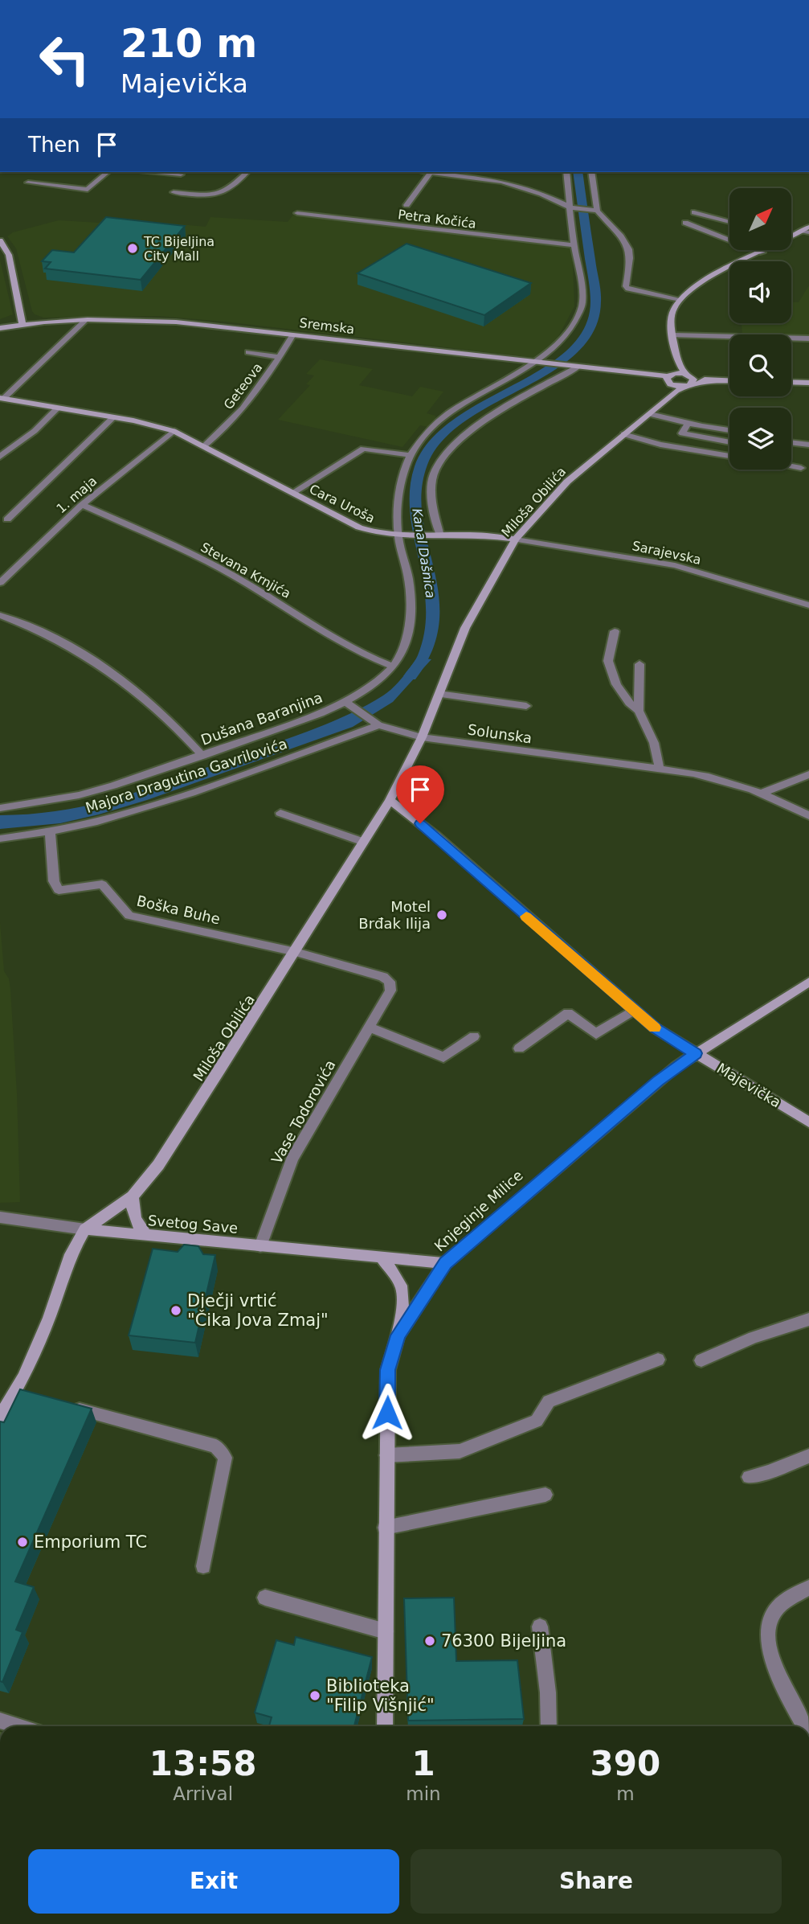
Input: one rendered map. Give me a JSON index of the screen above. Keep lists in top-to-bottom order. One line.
{"streets":{"main road":["Sremska","Miloša Obilića","Cara Uroša","Majevička","Knjeginje Milice","Svetog Save"],"street":["Petra Kočića","Geteova","1. maja","Sarajevska","Stevana Krnjića","Dušana Baranjina","Solunska","Majora Dragutina Gavrilovića","Boška Buhe","Vase Todorovića"]},"crossings":[["Petra Kočića","Dušana Baranjina"],["Sremska","Geteova"],["Sremska","Miloša Obilića"],["Sremska","Dušana Baranjina"],["Geteova","Cara Uroša"],["1. maja","Cara Uroša"],["1. maja","Stevana Krnjića"],["Miloša Obilića","Cara Uroša"],["Miloša Obilića","Sarajevska"],["Miloša Obilića","Solunska"],["Miloša Obilića","Boška Buhe"],["Miloša Obilića","Majevička"],["Miloša Obilića","Vase Todorovića"],["Miloša Obilića","Svetog Save"],["Cara Uroša","Sarajevska"],["Cara Uroša","Dušana Baranjina"],["Stevana Krnjića","Dušana Baranjina"],["Dušana Baranjina","Solunska"],["Solunska","Majora Dragutina Gavrilovića"],["Majora Dragutina Gavrilovića","Boška Buhe"],["Boška Buhe","Vase Todorovića"],["Majevička","Knjeginje Milice"],["Vase Todorovića","Svetog Save"],["Knjeginje Milice","Svetog Save"]],"water":["Kanal Dašnica"],"places":["TC Bijeljina City Mall","Motel Brđak Ilija","Dječji vrtić \"Čika Jova Zmaj\"","Emporium TC","76300 Bijeljina","Biblioteka \"Filip Višnjić\""],"north":"top right","page":{"turn":["210 m","Majevička"],"then":"Then","eta":["13:58","Arrival","1","min","390","m"],"buttons":["Exit","Share"]}}
